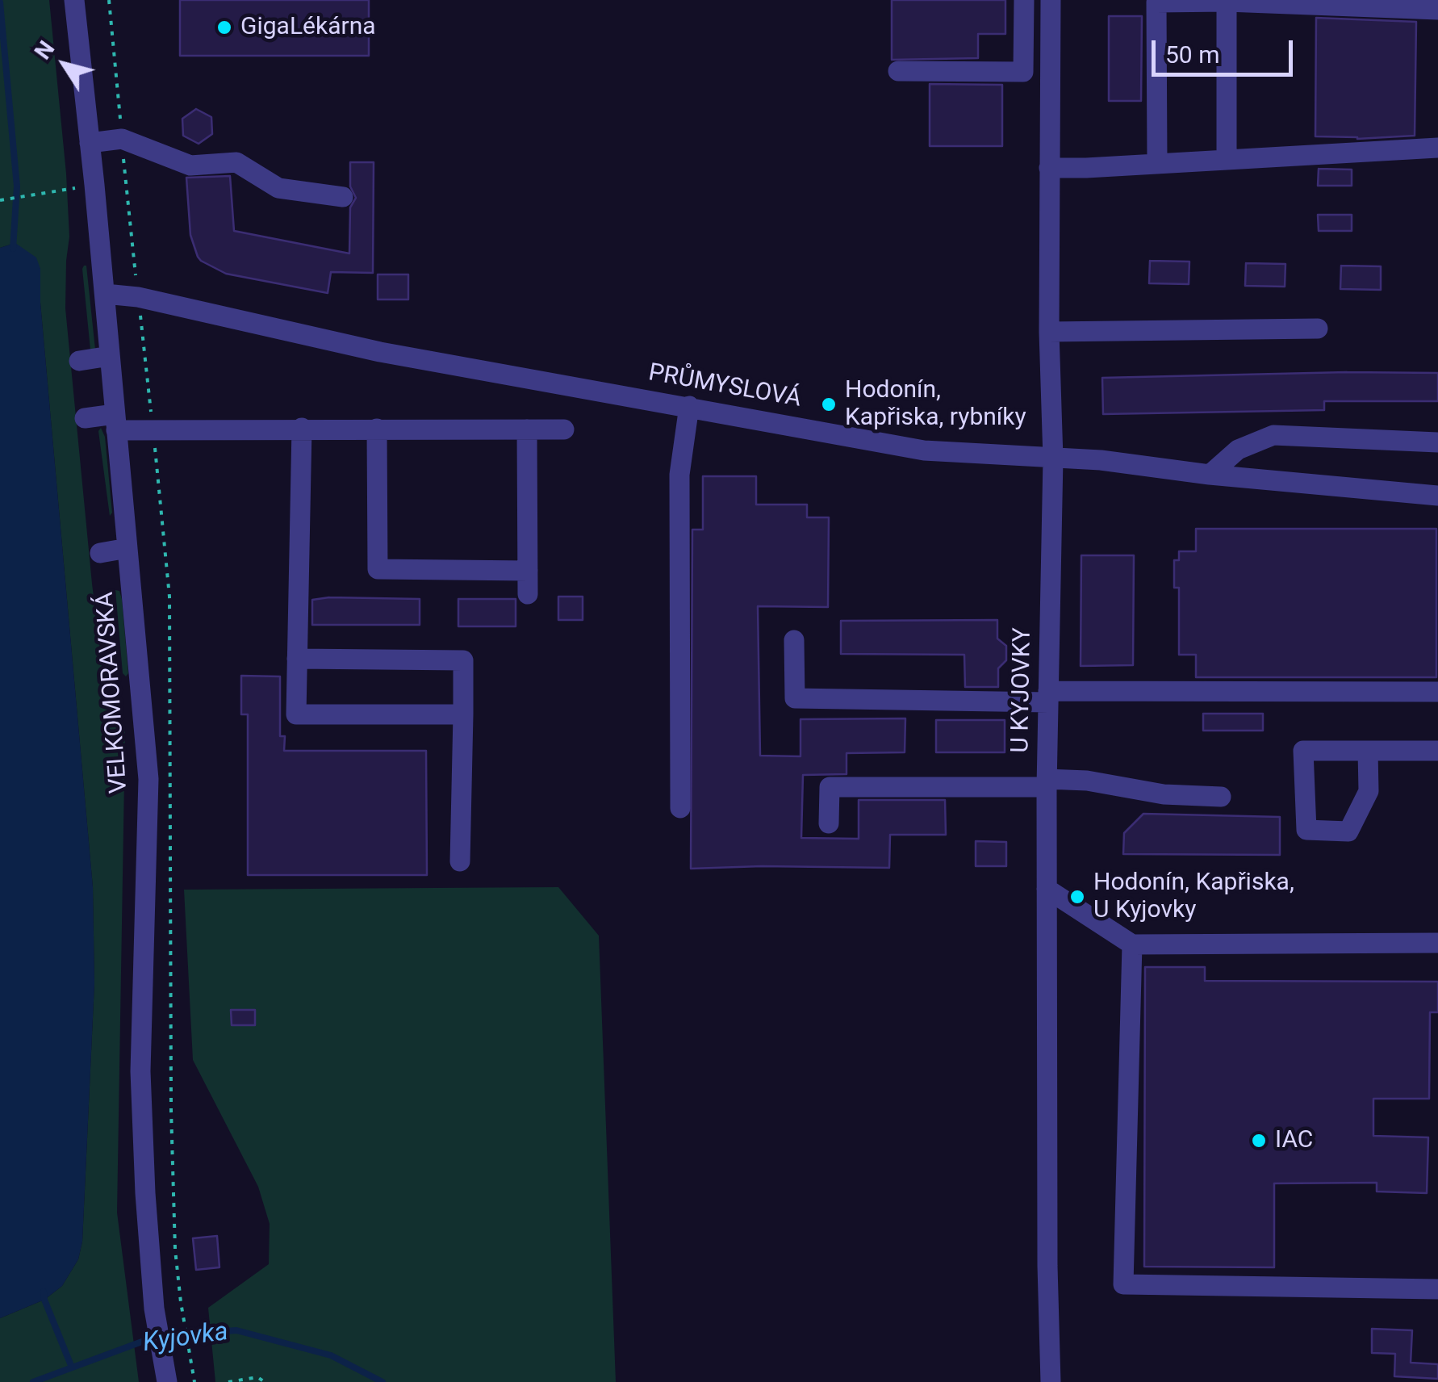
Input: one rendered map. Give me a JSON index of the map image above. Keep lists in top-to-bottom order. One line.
{"streets":{"street":["PRŮMYSLOVÁ","U KYJOVKY","VELKOMORAVSKÁ"]},"crossings":[["PRŮMYSLOVÁ","U KYJOVKY"],["PRŮMYSLOVÁ","VELKOMORAVSKÁ"]],"water":["Kyjovka"],"places":["GigaLékárna","Hodonín, Kapřiska, rybníky","Hodonín, Kapřiska, U Kyjovky","IAC"],"scale_bar":"50 m","north":"top left"}
